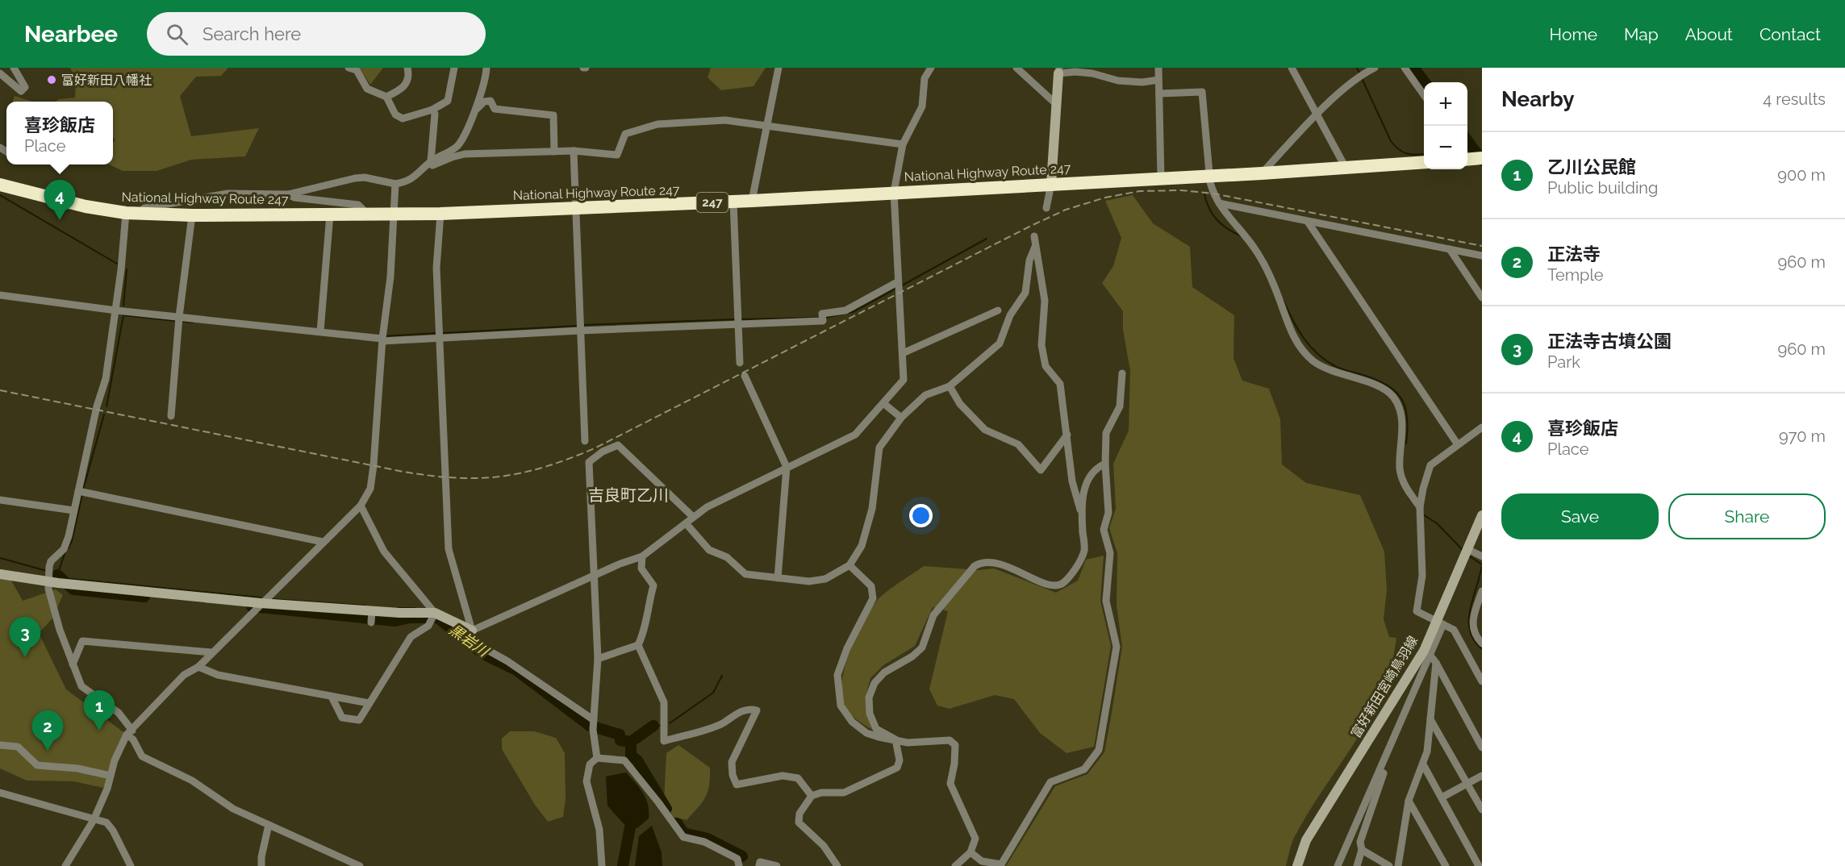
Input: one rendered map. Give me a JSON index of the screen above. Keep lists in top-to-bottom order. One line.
{"streets":{"highway":["National Highway Route 247","247"],"street":["富好新田宮崎鳥羽線"]},"districts":["吉良町乙川"],"water":["黒岩川"],"places":["富好新田八幡社"],"page":{"header":"Nearbee","search":"Search here","nav":["Home","Map","About","Contact"],"heading":["Nearby","4 results"],"map_buttons":["+","−"],"popup":["喜珍飯店","Place"],"list":[{"mark":"1","name":"乙川公民館","note":"Public building","value":"900 m"},{"mark":"2","name":"正法寺","note":"Temple","value":"960 m"},{"mark":"3","name":"正法寺古墳公園","note":"Park","value":"960 m"},{"mark":"4","name":"喜珍飯店","note":"Place","value":"970 m"}],"pins":["4","3","1","2"],"buttons":["Save","Share"]}}
